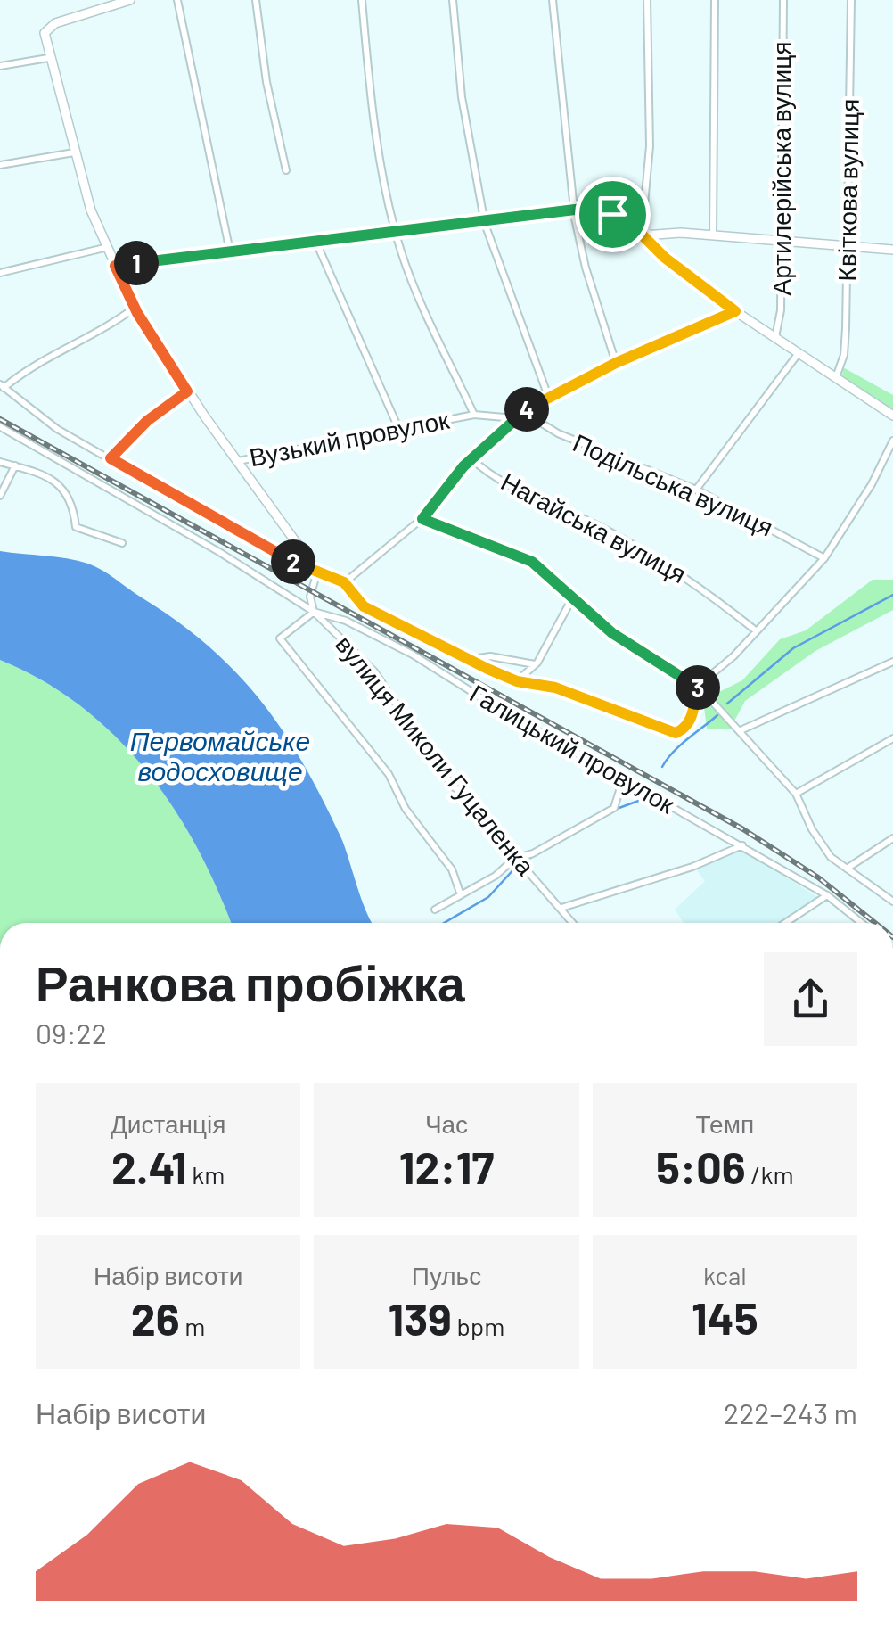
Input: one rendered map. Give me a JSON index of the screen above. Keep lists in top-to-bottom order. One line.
{"streets":{"street":["Артилерійська вулиця","Квіткова вулиця","Вузький провулок","Подільська вулиця","Нагайська вулиця","Галицький провулок","вулиця Миколи Гуцаленка"]},"crossings":[["Галицький провулок","вулиця Миколи Гуцаленка"]],"water":["Первомайське водосховище"],"page":{"pins":["1","4","2","3"],"heading":["Ранкова пробіжка","09:22"],"stats":[["Дистанція","2.41 km"],["Час","12:17"],["Темп","5:06 /km"],["Набір висоти","26 m"],["Пульс","139 bpm"],["kcal","145"]],"chart":["Набір висоти","222–243 m"]}}
